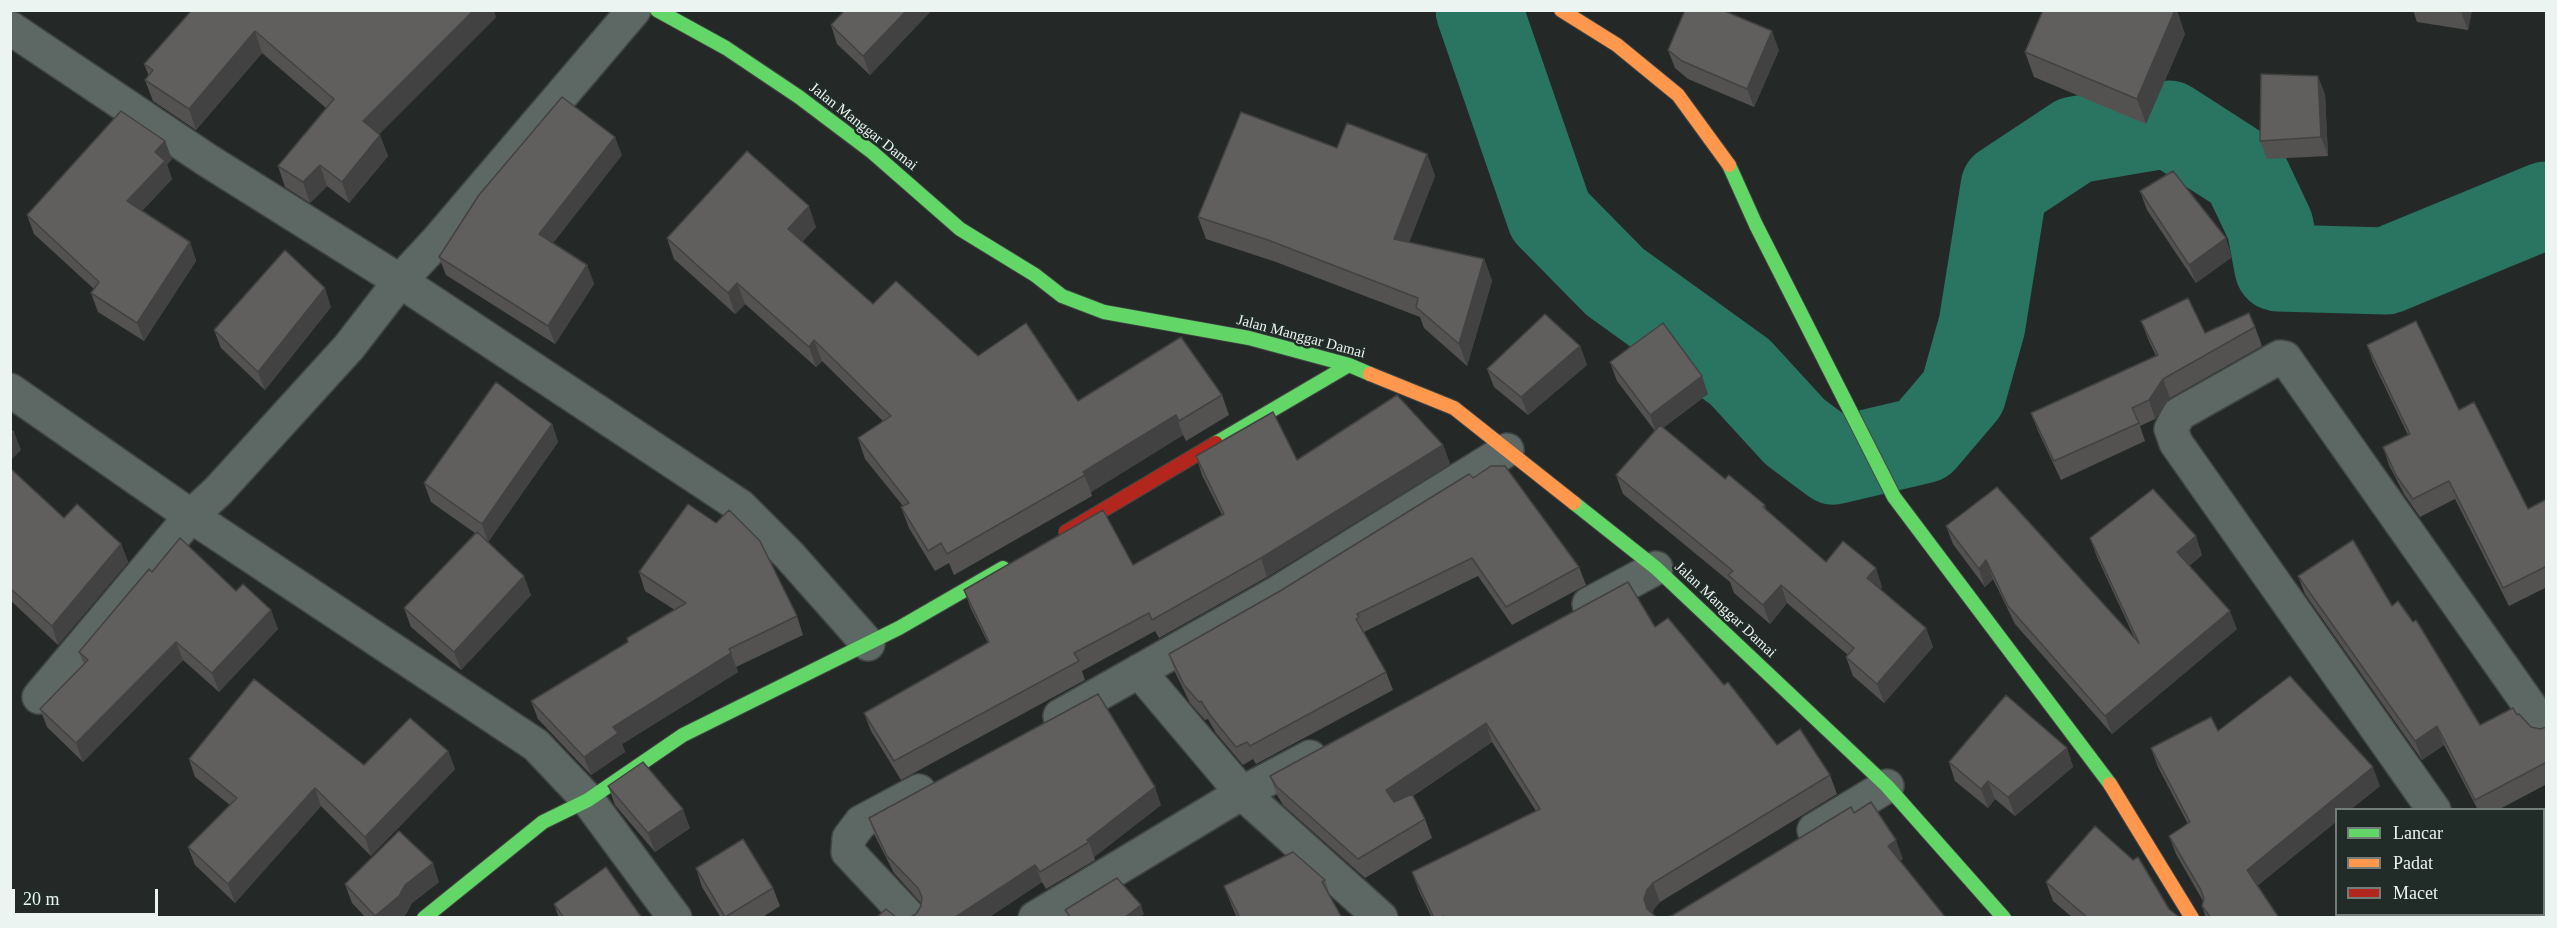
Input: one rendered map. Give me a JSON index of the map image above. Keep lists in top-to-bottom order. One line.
{"streets":{"street":["Jalan Manggar Damai"]},"legend":["Lancar","Padat","Macet"],"scale_bar":"20 m"}
